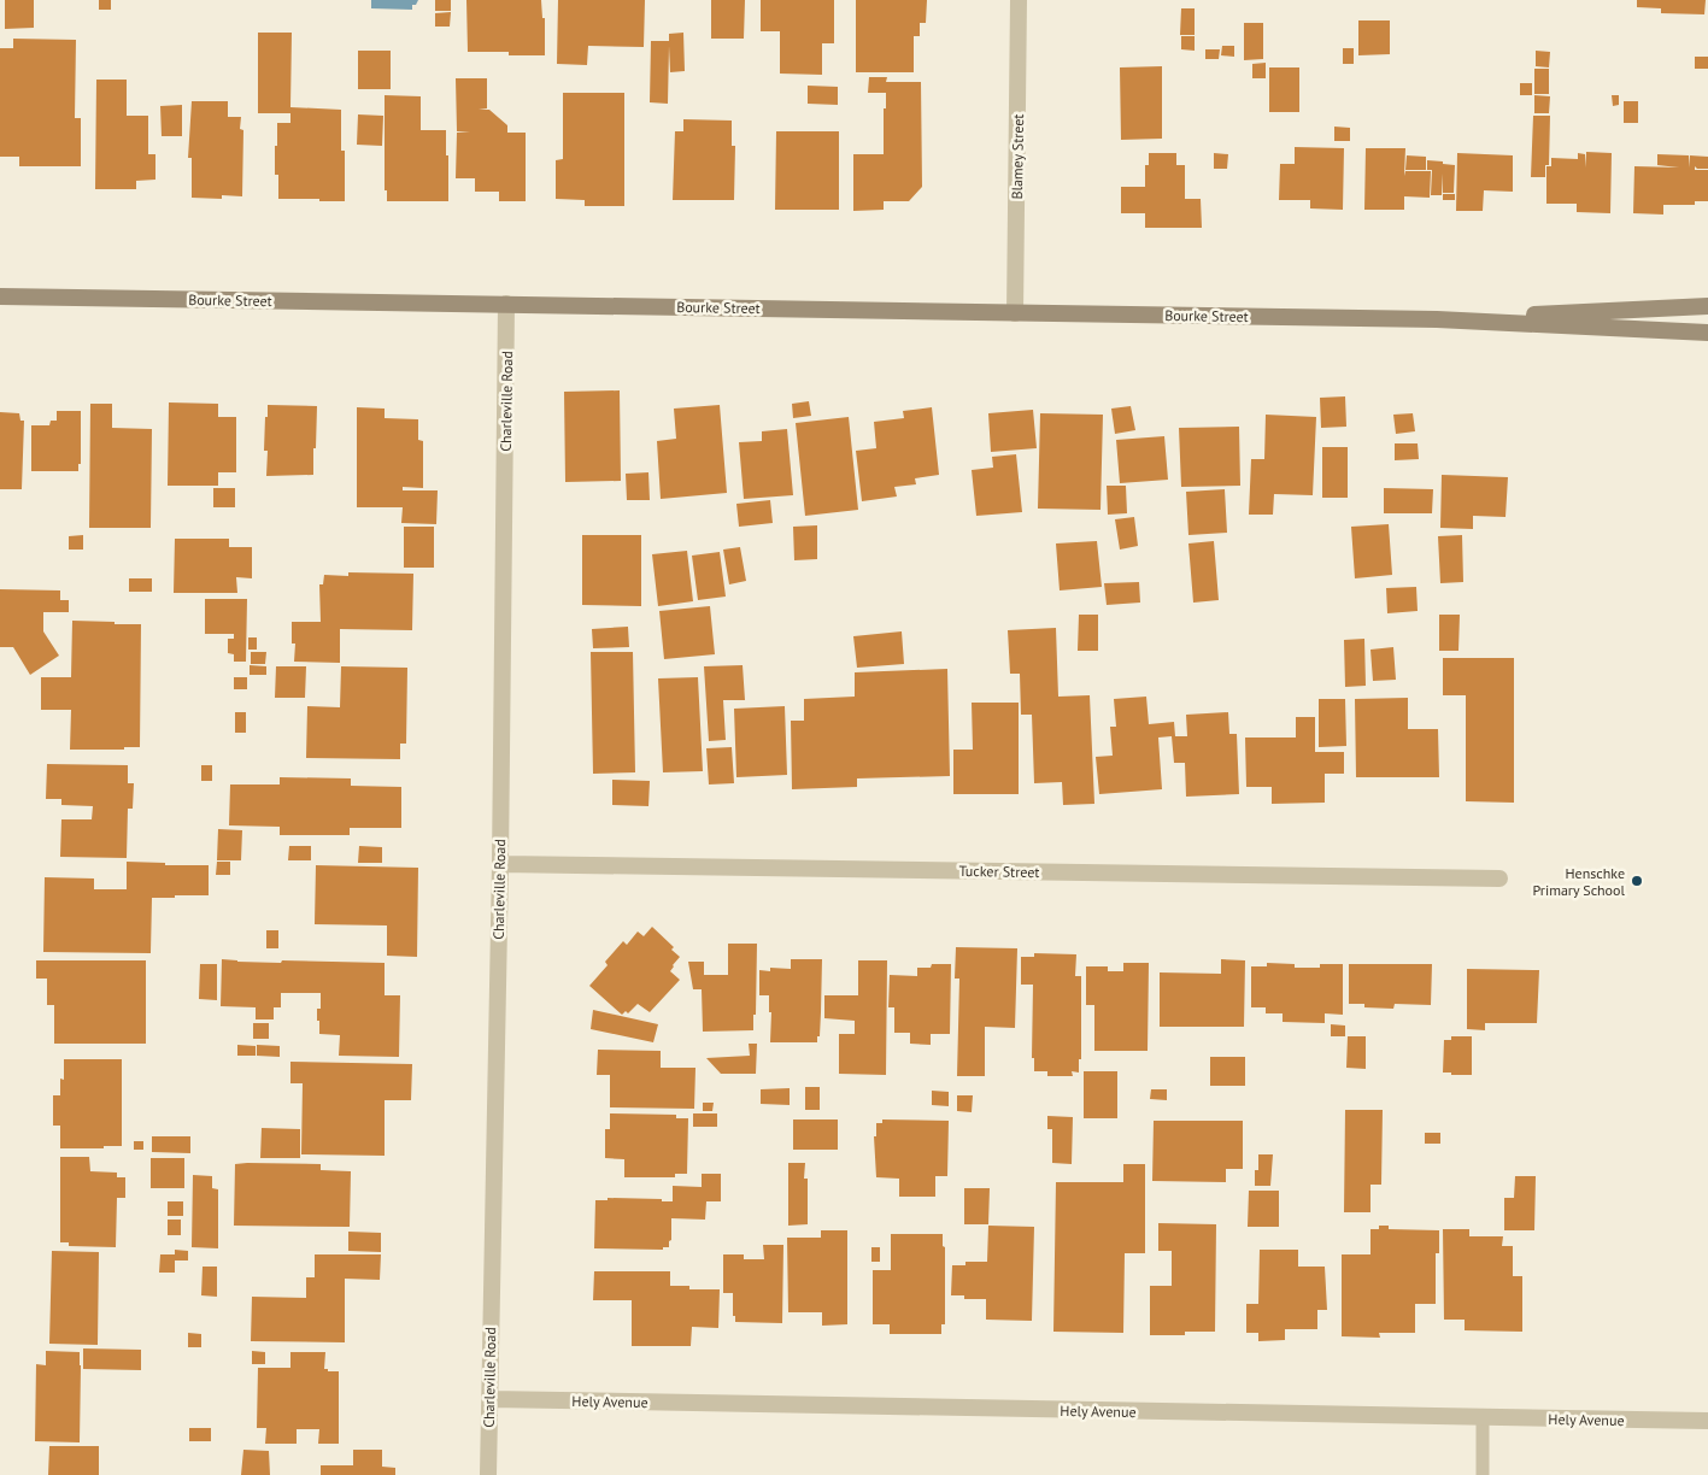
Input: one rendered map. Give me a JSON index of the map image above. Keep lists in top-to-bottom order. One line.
{"streets":{"main road":["Bourke Street"],"street":["Blamey Street","Charleville Road","Tucker Street","Hely Avenue"]},"crossings":[["Blamey Street","Bourke Street"],["Bourke Street","Charleville Road"],["Charleville Road","Tucker Street"],["Charleville Road","Hely Avenue"]],"places":["Henschke Primary School"]}
